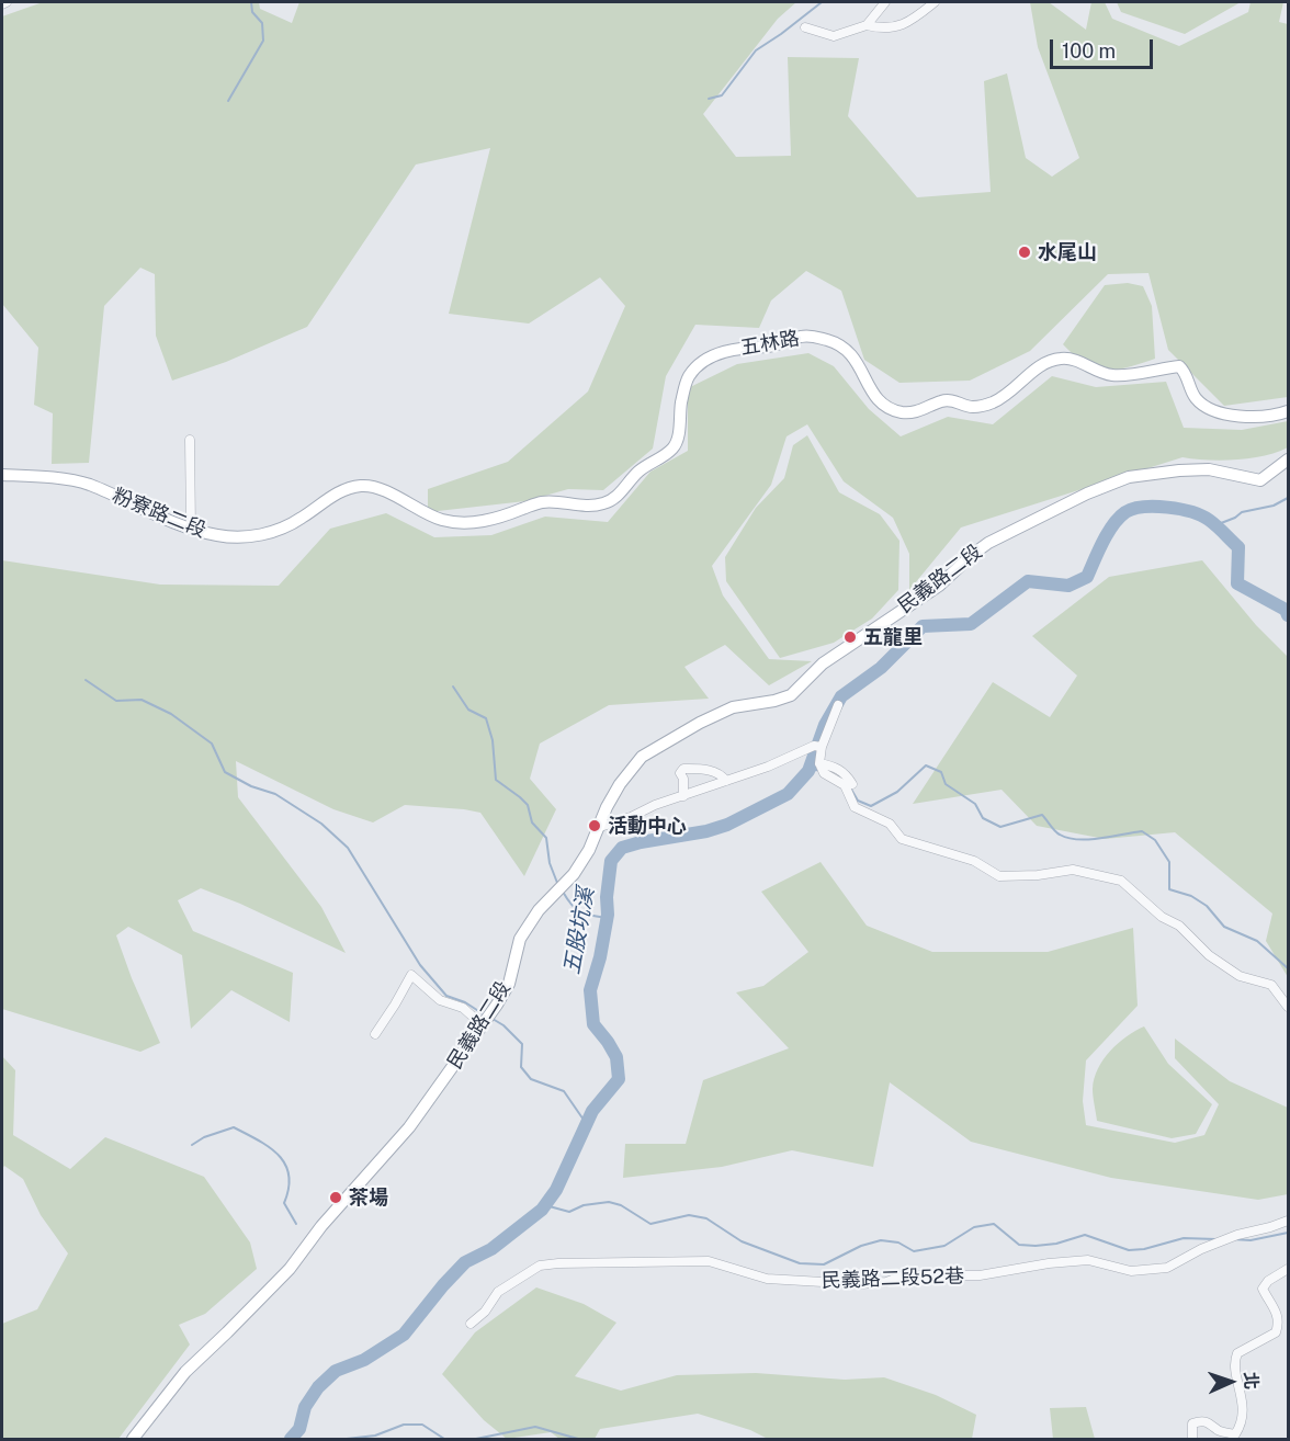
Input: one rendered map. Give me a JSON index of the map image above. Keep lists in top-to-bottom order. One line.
{"streets":{"main road":["五林路","粉寮路二段","民義路二段"],"street":["民義路二段52巷"]},"crossings":[["五林路","粉寮路二段"]],"water":["五股坑溪"],"places":["水尾山","五龍里","活動中心","茶場"],"scale_bar":"100 m","north":"right"}
